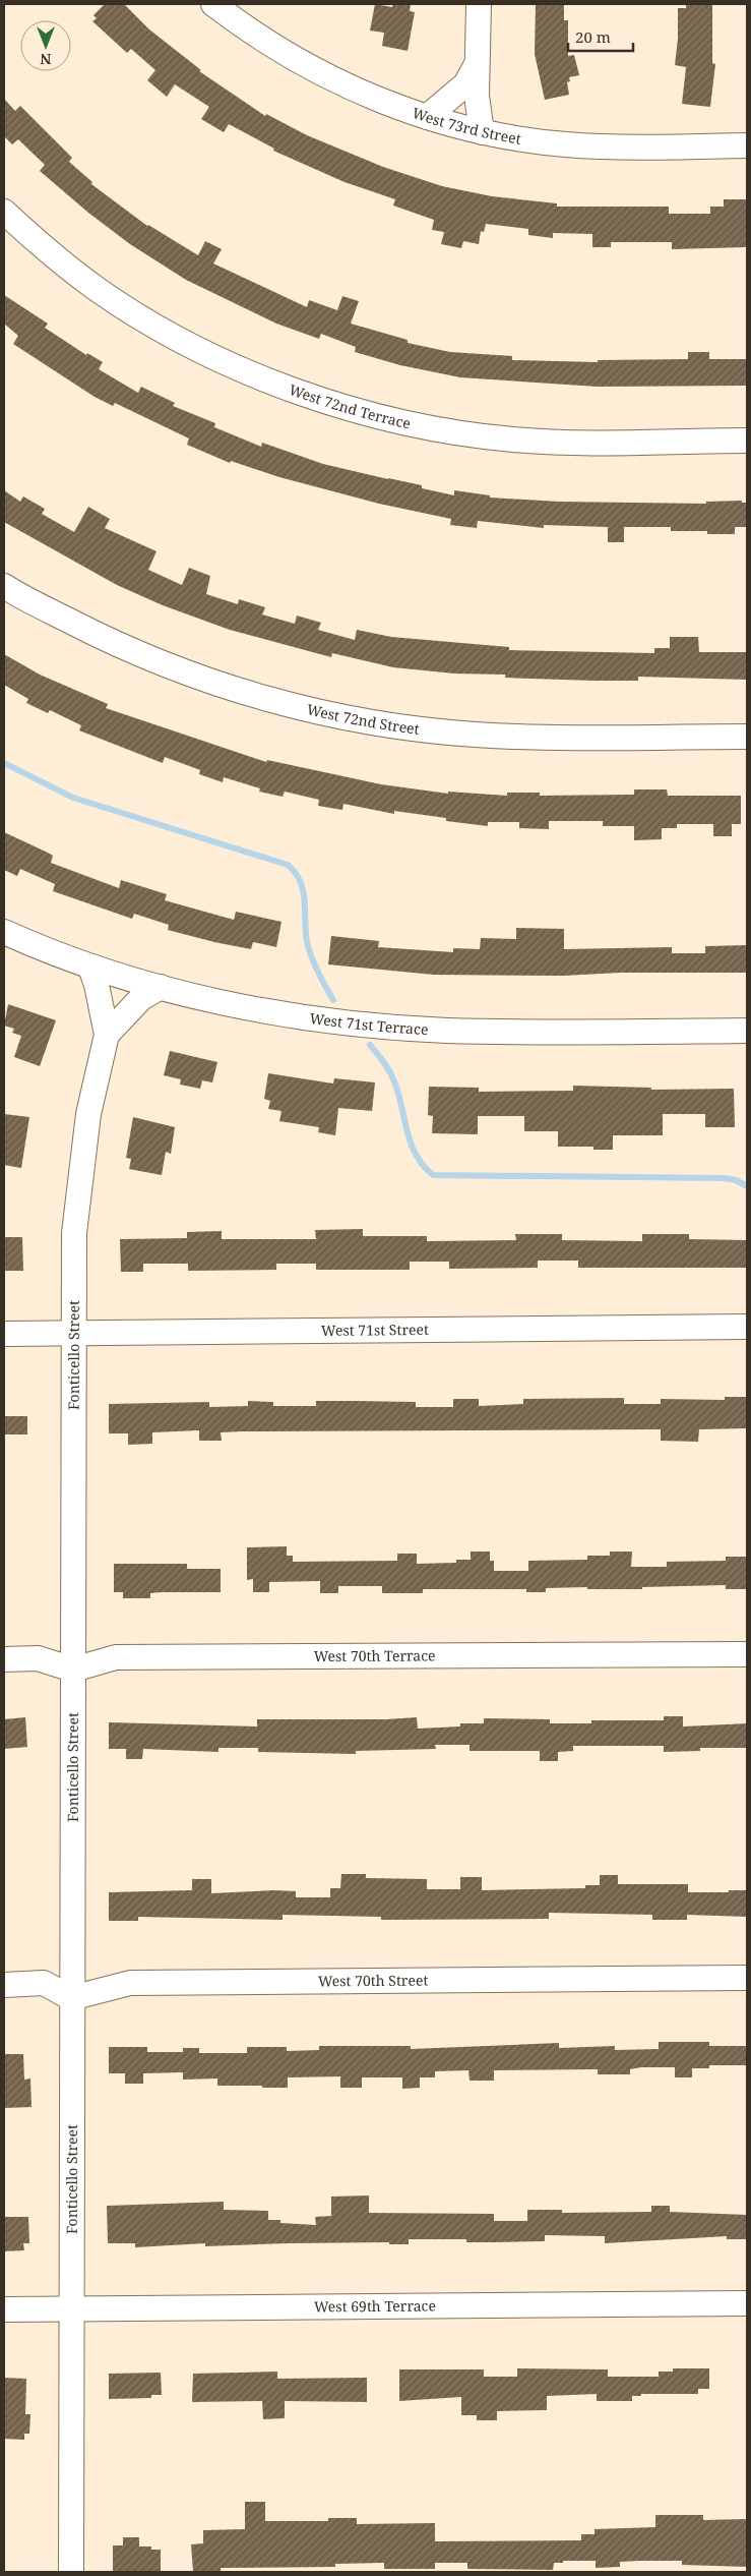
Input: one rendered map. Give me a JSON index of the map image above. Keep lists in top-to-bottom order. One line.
{"streets":{"street":["West 73rd Street","West 72nd Terrace","West 72nd Street","West 71st Terrace","West 71st Street","Fonticello Street","West 70th Terrace","West 70th Street","West 69th Terrace"]},"crossings":[["West 71st Terrace","Fonticello Street"],["West 71st Street","Fonticello Street"],["Fonticello Street","West 70th Terrace"],["Fonticello Street","West 70th Street"],["Fonticello Street","West 69th Terrace"]],"scale_bar":"20 m","north":"bottom"}
